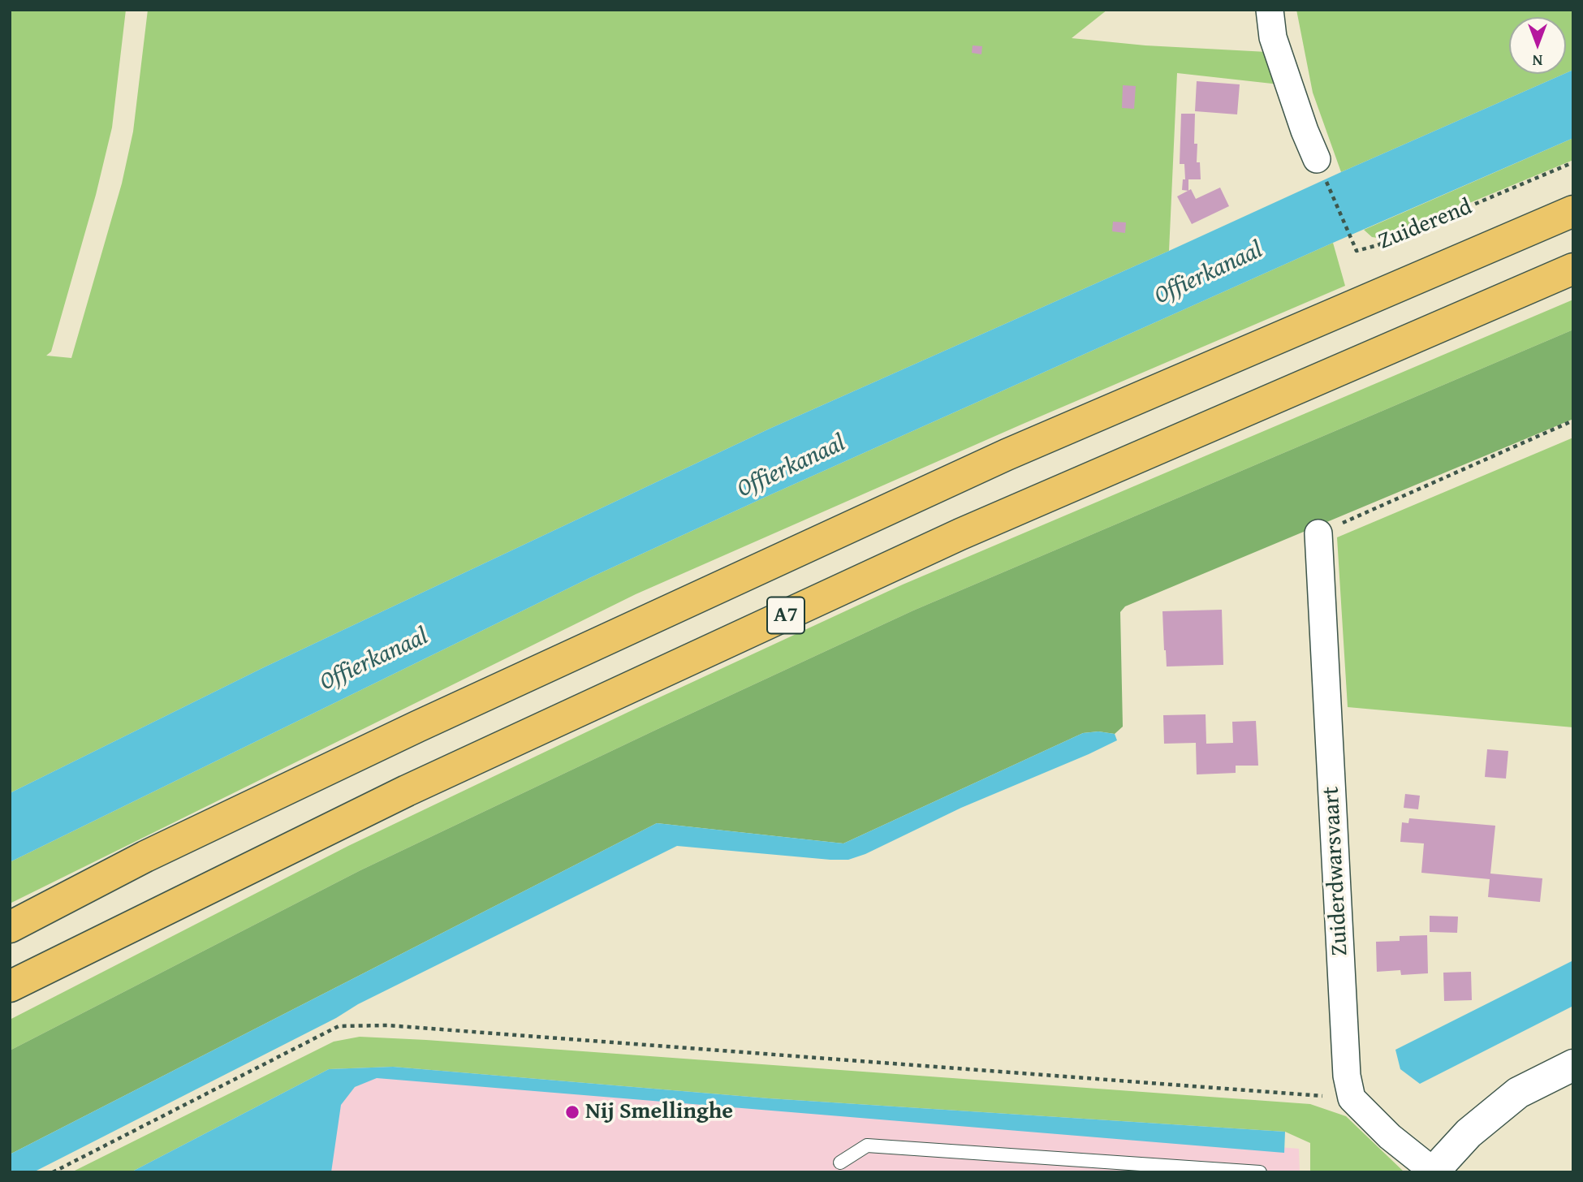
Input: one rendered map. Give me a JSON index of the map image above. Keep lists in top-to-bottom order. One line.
{"streets":{"highway":["A7"],"street":["Zuiderdwarsvaart"],"path":["Zuiderend"]},"water":["Offierkanaal"],"places":["Nij Smellinghe"],"north":"bottom"}
